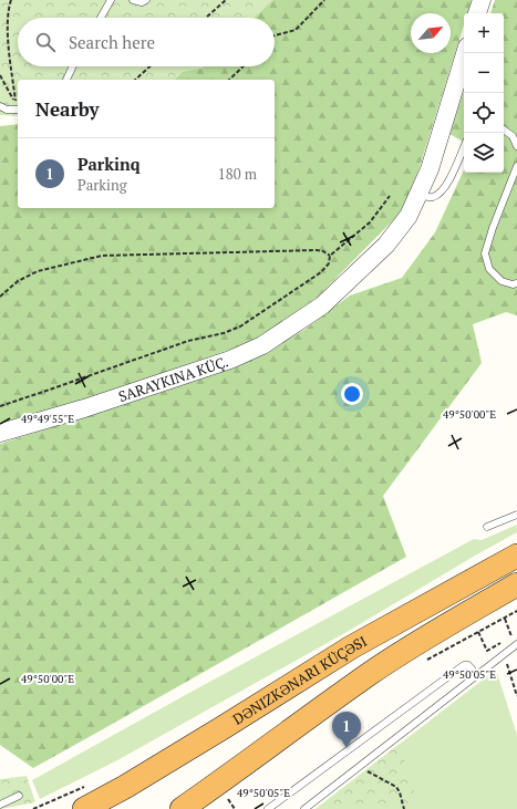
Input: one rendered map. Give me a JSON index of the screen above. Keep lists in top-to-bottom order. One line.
{"streets":{"street":["SARAYKINA KÜÇ."]},"north":"top right","page":{"map_buttons":["+","−"],"search":"Search here","heading":"Nearby","list":[{"mark":"1","name":"Parkinq","note":"Parking","value":"180 m"}],"pins":"1"},"coordinates":["49°50'00\"E","49°49'55\"E","49°50'05\"E"]}
